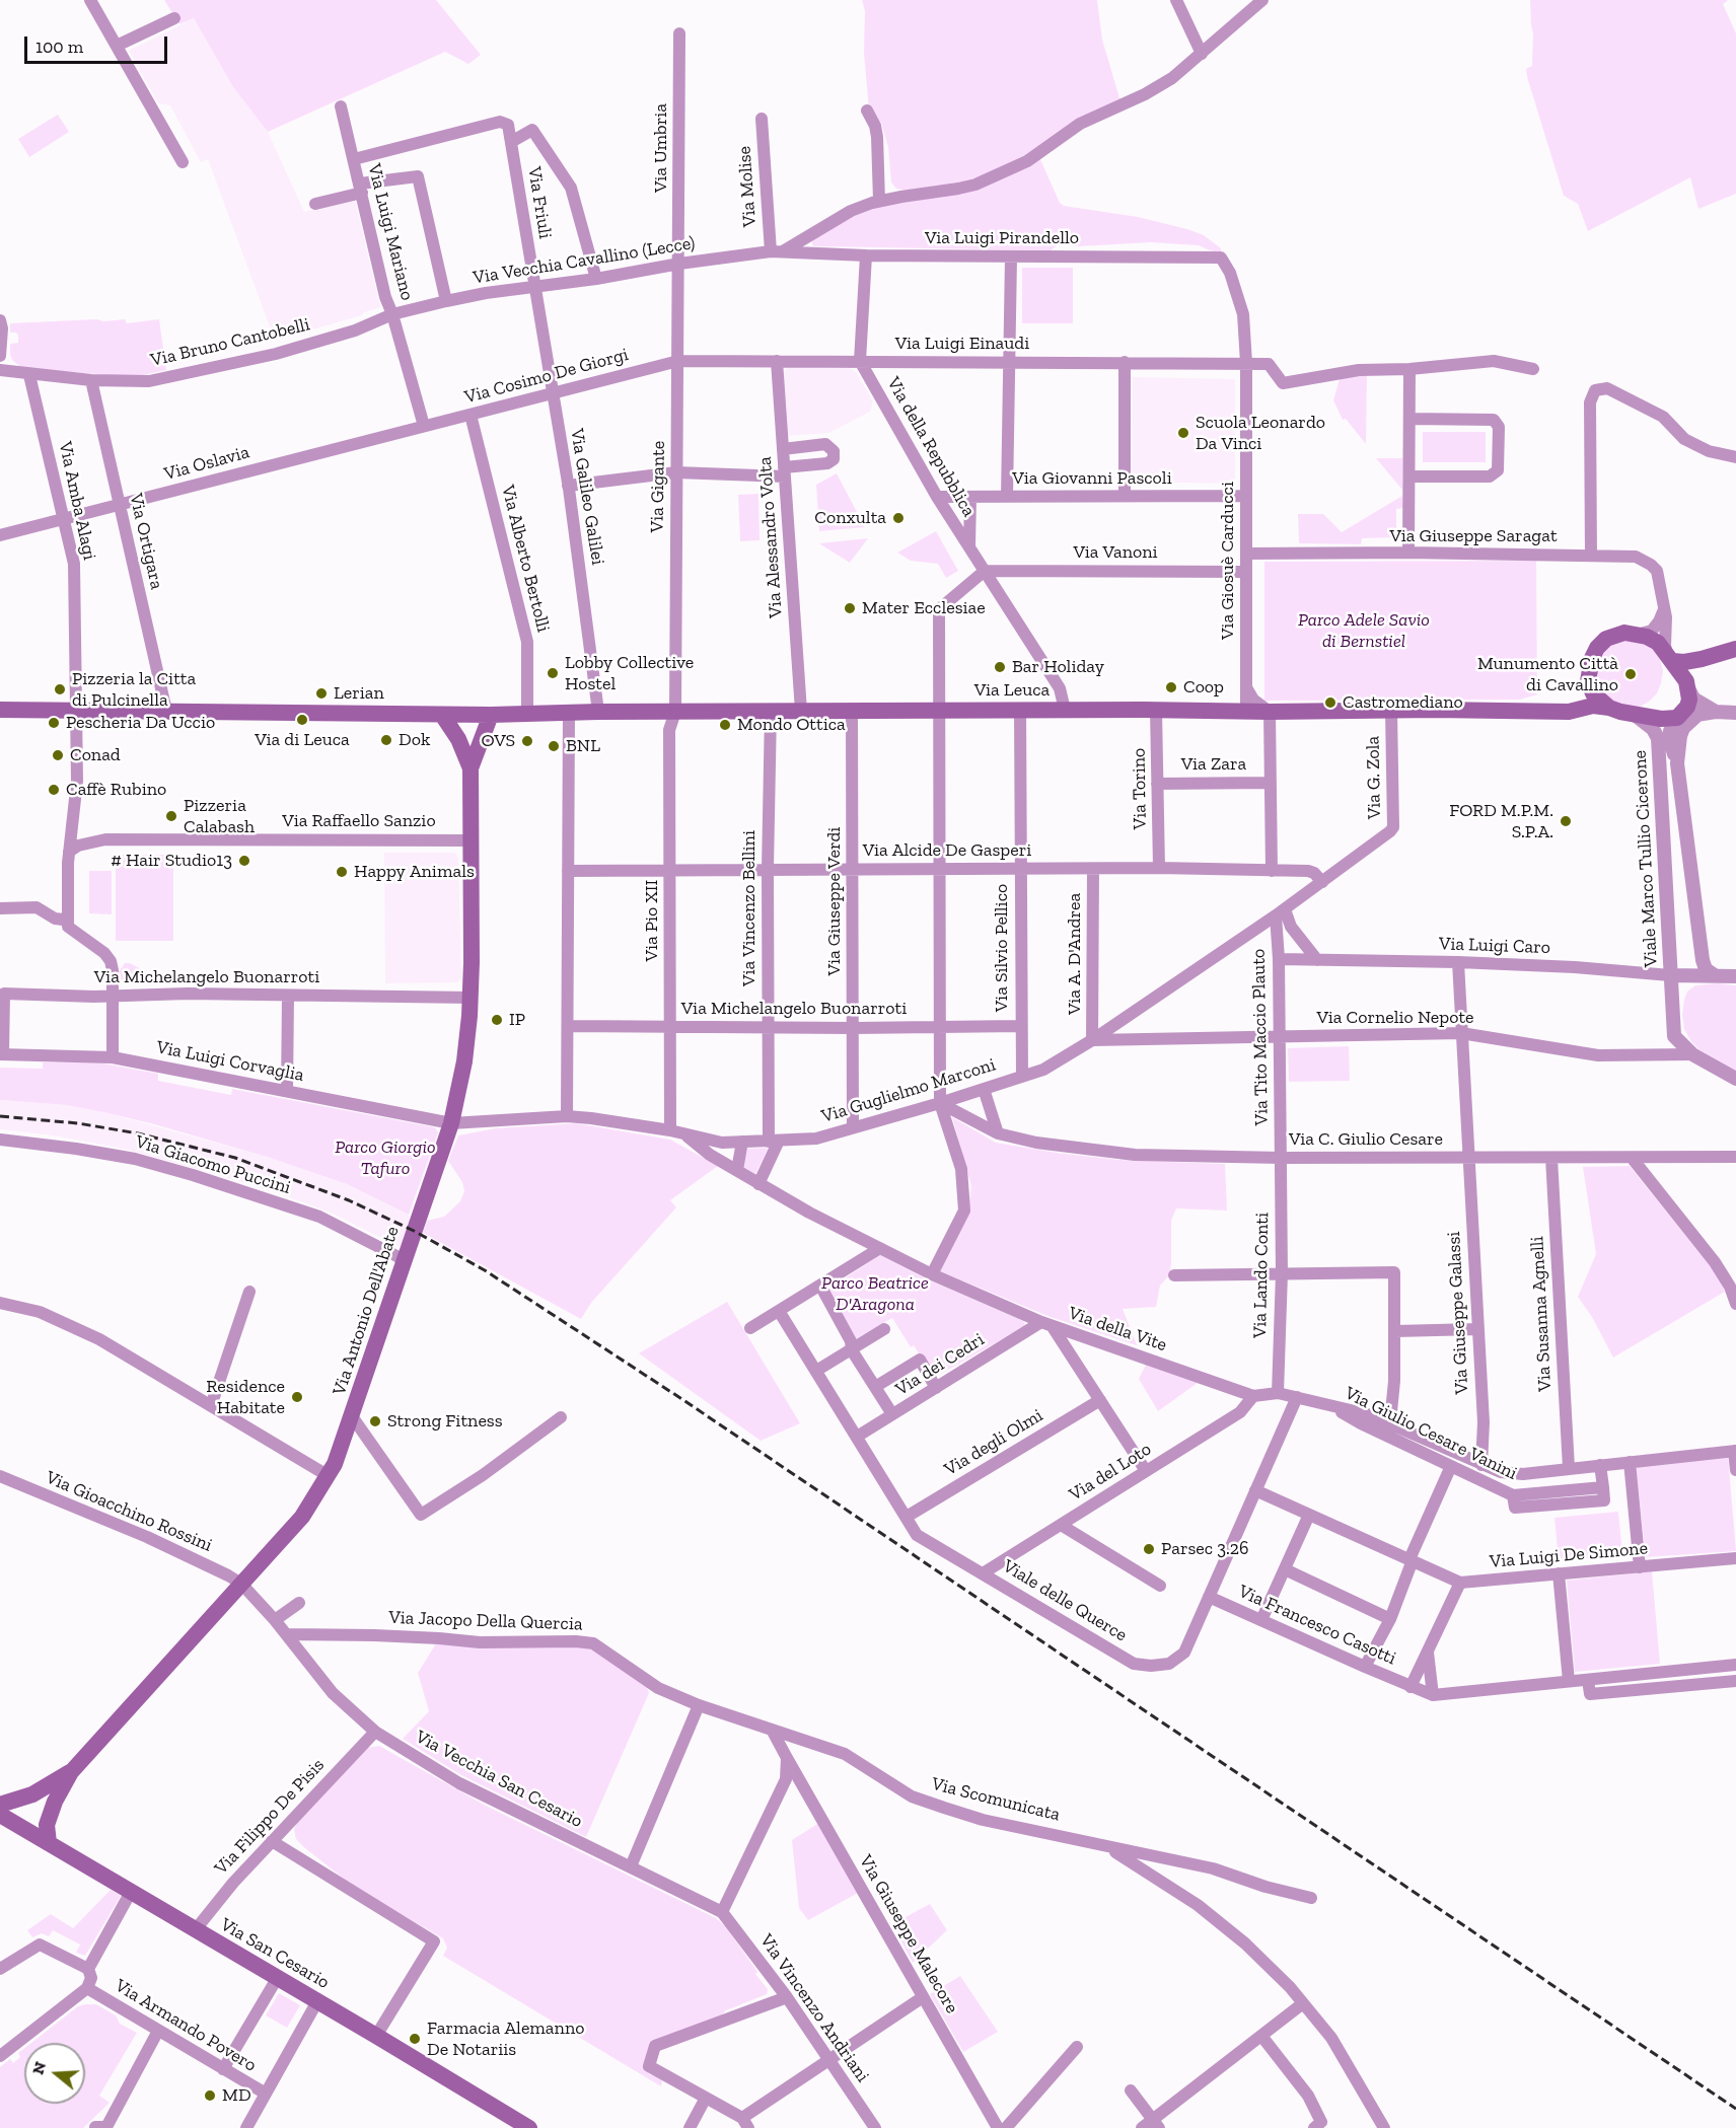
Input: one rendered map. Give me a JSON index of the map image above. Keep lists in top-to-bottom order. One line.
{"streets":{"main road":["Via Leuca","Via Antonio Dell'Abate","Via San Cesario"],"street":["Via Umbria","Via Molise","Via Friuli","Via Luigi Mariano","Via Luigi Pirandello","Via Vecchia Cavallino (Lecce)","Via Bruno Cantobelli","Via Luigi Einaudi","Via Cosimo De Giorgi","Via della Repubblica","Via Oslavia","Via Giovanni Pascoli","Via Gigante","Via Galileo Galilei","Via Amba Alagi","Via Giuseppe Saragat","Via Alessandro Volta","Via Ortigara","Via Vanoni","Via Alberto Bertolli","Via Giosuè Carducci","Via Zara","Via G. Zola","Via Torino","Via Raffaello Sanzio","Via Alcide De Gasperi","Viale Marco Tullio Cicerone","Via Giuseppe Verdi","Via Vincenzo Bellini","Via Pio XII","Via Luigi Caro","Via Silvio Pellico","Via A. D'Andrea","Via Michelangelo Buonarroti","Via Cornelio Nepote","Via Tito Maccio Plauto","Via Luigi Corvaglia","Via Guglielmo Marconi","Via C. Giulio Cesare","Via Giacomo Puccini","Via Lando Conti","Via Giuseppe Galassi","Via Susanna Agnelli","Via della Vite","Via dei Cedri","Via Giulio Cesare Vanini","Via degli Olmi","Via del Loto","Via Gioacchino Rossini","Via Luigi De Simone","Viale delle Querce","Via Jacopo Della Quercia","Via Francesco Casotti","Via Vecchia San Cesario","Via Scomunicata","Via Filippo De Pisis","Via Giuseppe Malecore","Via Vincenzo Andriani","Via Armando Povero"]},"crossings":[["Via Umbria","Via Vecchia Cavallino (Lecce)"],["Via Umbria","Via Gigante"],["Via Molise","Via Luigi Pirandello"],["Via Molise","Via Vecchia Cavallino (Lecce)"],["Via Friuli","Via Luigi Mariano"],["Via Friuli","Via Vecchia Cavallino (Lecce)"],["Via Friuli","Via Galileo Galilei"],["Via Luigi Mariano","Via Vecchia Cavallino (Lecce)"],["Via Luigi Mariano","Via Bruno Cantobelli"],["Via Luigi Mariano","Via Cosimo De Giorgi"],["Via Luigi Mariano","Via Oslavia"],["Via Luigi Pirandello","Via Vecchia Cavallino (Lecce)"],["Via Luigi Pirandello","Via Giosuè Carducci"],["Via Vecchia Cavallino (Lecce)","Via Bruno Cantobelli"],["Via Vecchia Cavallino (Lecce)","Via Gigante"],["Via Vecchia Cavallino (Lecce)","Via Galileo Galilei"],["Via Bruno Cantobelli","Via Amba Alagi"],["Via Bruno Cantobelli","Via Ortigara"],["Via Luigi Einaudi","Via Cosimo De Giorgi"],["Via Luigi Einaudi","Via della Repubblica"],["Via Luigi Einaudi","Via Gigante"],["Via Luigi Einaudi","Via Alessandro Volta"],["Via Luigi Einaudi","Via Giosuè Carducci"],["Via Cosimo De Giorgi","Via Oslavia"],["Via Cosimo De Giorgi","Via Gigante"],["Via Cosimo De Giorgi","Via Galileo Galilei"],["Via Cosimo De Giorgi","Via Alberto Bertolli"],["Via della Repubblica","Via Giovanni Pascoli"],["Via della Repubblica","Via Vanoni"],["Via della Repubblica","Via Leuca"],["Via Oslavia","Via Amba Alagi"],["Via Oslavia","Via Ortigara"],["Via Giovanni Pascoli","Via Giosuè Carducci"],["Via Gigante","Via Leuca"],["Via Gigante","Via Pio XII"],["Via Galileo Galilei","Via Leuca"],["Via Amba Alagi","Via Raffaello Sanzio"],["Via Giuseppe Saragat","Via Giosuè Carducci"],["Via Giuseppe Saragat","Via Leuca"],["Via Giuseppe Saragat","Viale Marco Tullio Cicerone"],["Via Alessandro Volta","Via Leuca"],["Via Vanoni","Via Giosuè Carducci"],["Via Alberto Bertolli","Via Leuca"],["Via Giosuè Carducci","Via Leuca"],["Via Leuca","Via G. Zola"],["Via Leuca","Via Torino"],["Via Leuca","Viale Marco Tullio Cicerone"],["Via Leuca","Via Giuseppe Verdi"],["Via Leuca","Via Vincenzo Bellini"],["Via Leuca","Via Pio XII"],["Via Leuca","Via Silvio Pellico"],["Via Leuca","Via Antonio Dell'Abate"],["Via Zara","Via Torino"],["Via G. Zola","Via Alcide De Gasperi"],["Via G. Zola","Via Guglielmo Marconi"],["Via Torino","Via Alcide De Gasperi"],["Via Raffaello Sanzio","Via Antonio Dell'Abate"],["Via Alcide De Gasperi","Via Giuseppe Verdi"],["Via Alcide De Gasperi","Via Vincenzo Bellini"],["Via Alcide De Gasperi","Via Pio XII"],["Via Alcide De Gasperi","Via Silvio Pellico"],["Via Alcide De Gasperi","Via A. D'Andrea"],["Via Alcide De Gasperi","Via Guglielmo Marconi"],["Viale Marco Tullio Cicerone","Via Luigi Caro"],["Viale Marco Tullio Cicerone","Via Cornelio Nepote"],["Via Giuseppe Verdi","Via Michelangelo Buonarroti"],["Via Giuseppe Verdi","Via Guglielmo Marconi"],["Via Vincenzo Bellini","Via Michelangelo Buonarroti"],["Via Vincenzo Bellini","Via Guglielmo Marconi"],["Via Pio XII","Via Michelangelo Buonarroti"],["Via Pio XII","Via Guglielmo Marconi"],["Via Luigi Caro","Via Tito Maccio Plauto"],["Via Luigi Caro","Via Giuseppe Galassi"],["Via Silvio Pellico","Via Michelangelo Buonarroti"],["Via Silvio Pellico","Via Guglielmo Marconi"],["Via A. D'Andrea","Via Cornelio Nepote"],["Via A. D'Andrea","Via Guglielmo Marconi"],["Via Michelangelo Buonarroti","Via Luigi Corvaglia"],["Via Michelangelo Buonarroti","Via Antonio Dell'Abate"],["Via Cornelio Nepote","Via Tito Maccio Plauto"],["Via Cornelio Nepote","Via Guglielmo Marconi"],["Via Cornelio Nepote","Via Giuseppe Galassi"],["Via Tito Maccio Plauto","Via Guglielmo Marconi"],["Via Tito Maccio Plauto","Via C. Giulio Cesare"],["Via Tito Maccio Plauto","Via Lando Conti"],["Via Luigi Corvaglia","Via Guglielmo Marconi"],["Via Luigi Corvaglia","Via Antonio Dell'Abate"],["Via Guglielmo Marconi","Via C. Giulio Cesare"],["Via Guglielmo Marconi","Via Antonio Dell'Abate"],["Via Guglielmo Marconi","Via della Vite"],["Via C. Giulio Cesare","Via Lando Conti"],["Via C. Giulio Cesare","Via Giuseppe Galassi"],["Via C. Giulio Cesare","Via Susanna Agnelli"],["Via Giacomo Puccini","Via Antonio Dell'Abate"],["Via Lando Conti","Via della Vite"],["Via Antonio Dell'Abate","Via Gioacchino Rossini"],["Via Antonio Dell'Abate","Via Vecchia San Cesario"],["Via Antonio Dell'Abate","Via San Cesario"],["Via Giuseppe Galassi","Via della Vite"],["Via Susanna Agnelli","Via della Vite"],["Via della Vite","Via dei Cedri"],["Via della Vite","Via Giulio Cesare Vanini"],["Via della Vite","Via del Loto"],["Via della Vite","Viale delle Querce"],["Via dei Cedri","Viale delle Querce"],["Via degli Olmi","Viale delle Querce"],["Via del Loto","Viale delle Querce"],["Via Gioacchino Rossini","Via Vecchia San Cesario"],["Via Luigi De Simone","Via Francesco Casotti"],["Viale delle Querce","Via Francesco Casotti"],["Via Jacopo Della Quercia","Via Vecchia San Cesario"],["Via Jacopo Della Quercia","Via Scomunicata"],["Via Vecchia San Cesario","Via Filippo De Pisis"],["Via Vecchia San Cesario","Via Vincenzo Andriani"],["Via Filippo De Pisis","Via San Cesario"]],"parks":["Parco Adele Savio di Bernstiel","Parco Giorgio Tafuro","Parco Beatrice D'Aragona"],"places":["Scuola Leonardo Da Vinci","Conxulta","Mater Ecclesiae","Bar Holiday","Lobby Collective Hostel","Munumento Città di Cavallino","Coop","Pizzeria la Citta di Pulcinella","Lerian","Castromediano","Via di Leuca","Pescheria Da Uccio","Mondo Ottica","Dok","OVS","BNL","Conad","Caffè Rubino","Pizzeria Calabash","FORD M.P.M. S.P.A.","# Hair Studio13","Happy Animals","IP","Residence Habitate","Strong Fitness","Parsec 3.26","Farmacia Alemanno De Notariis","MD"],"scale_bar":"100 m","north":"left"}
